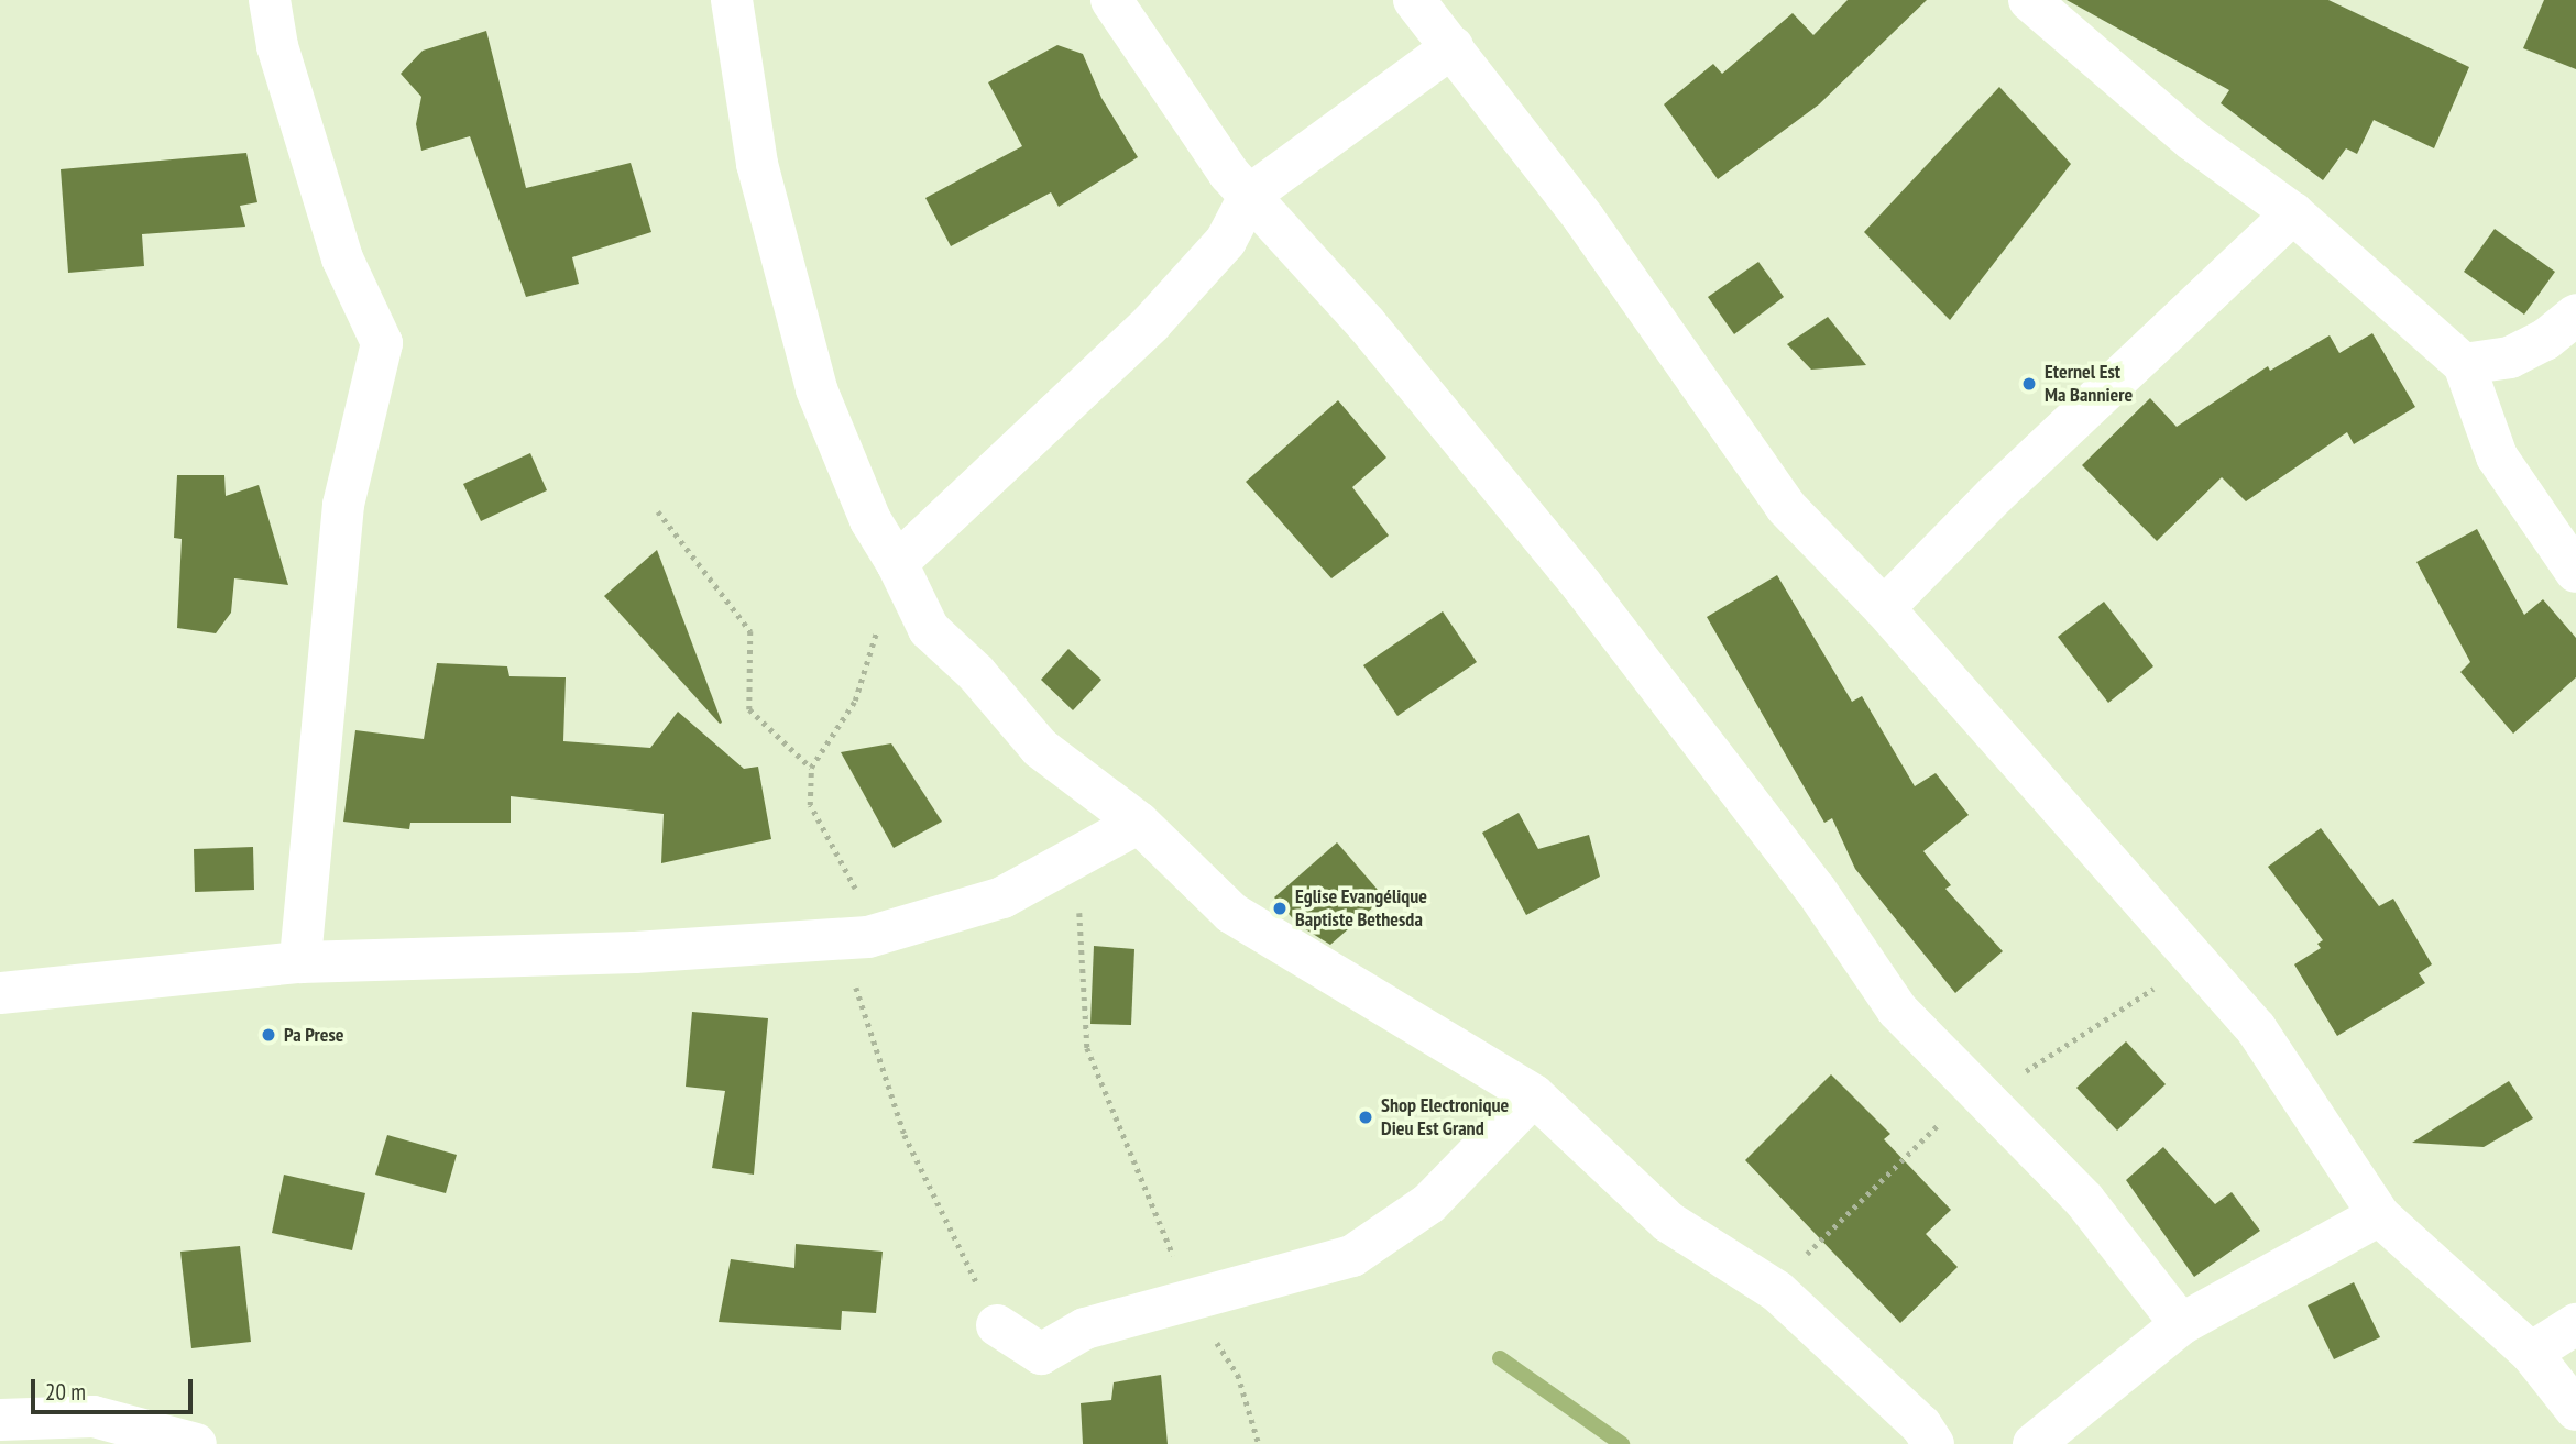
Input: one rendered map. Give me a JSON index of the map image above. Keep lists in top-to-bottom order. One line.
{"places":["Eternel Est Ma Banniere","Eglise Evangélique Baptiste Bethesda","Pa Prese","Shop Electronique Dieu Est Grand"],"scale_bar":"20 m"}
